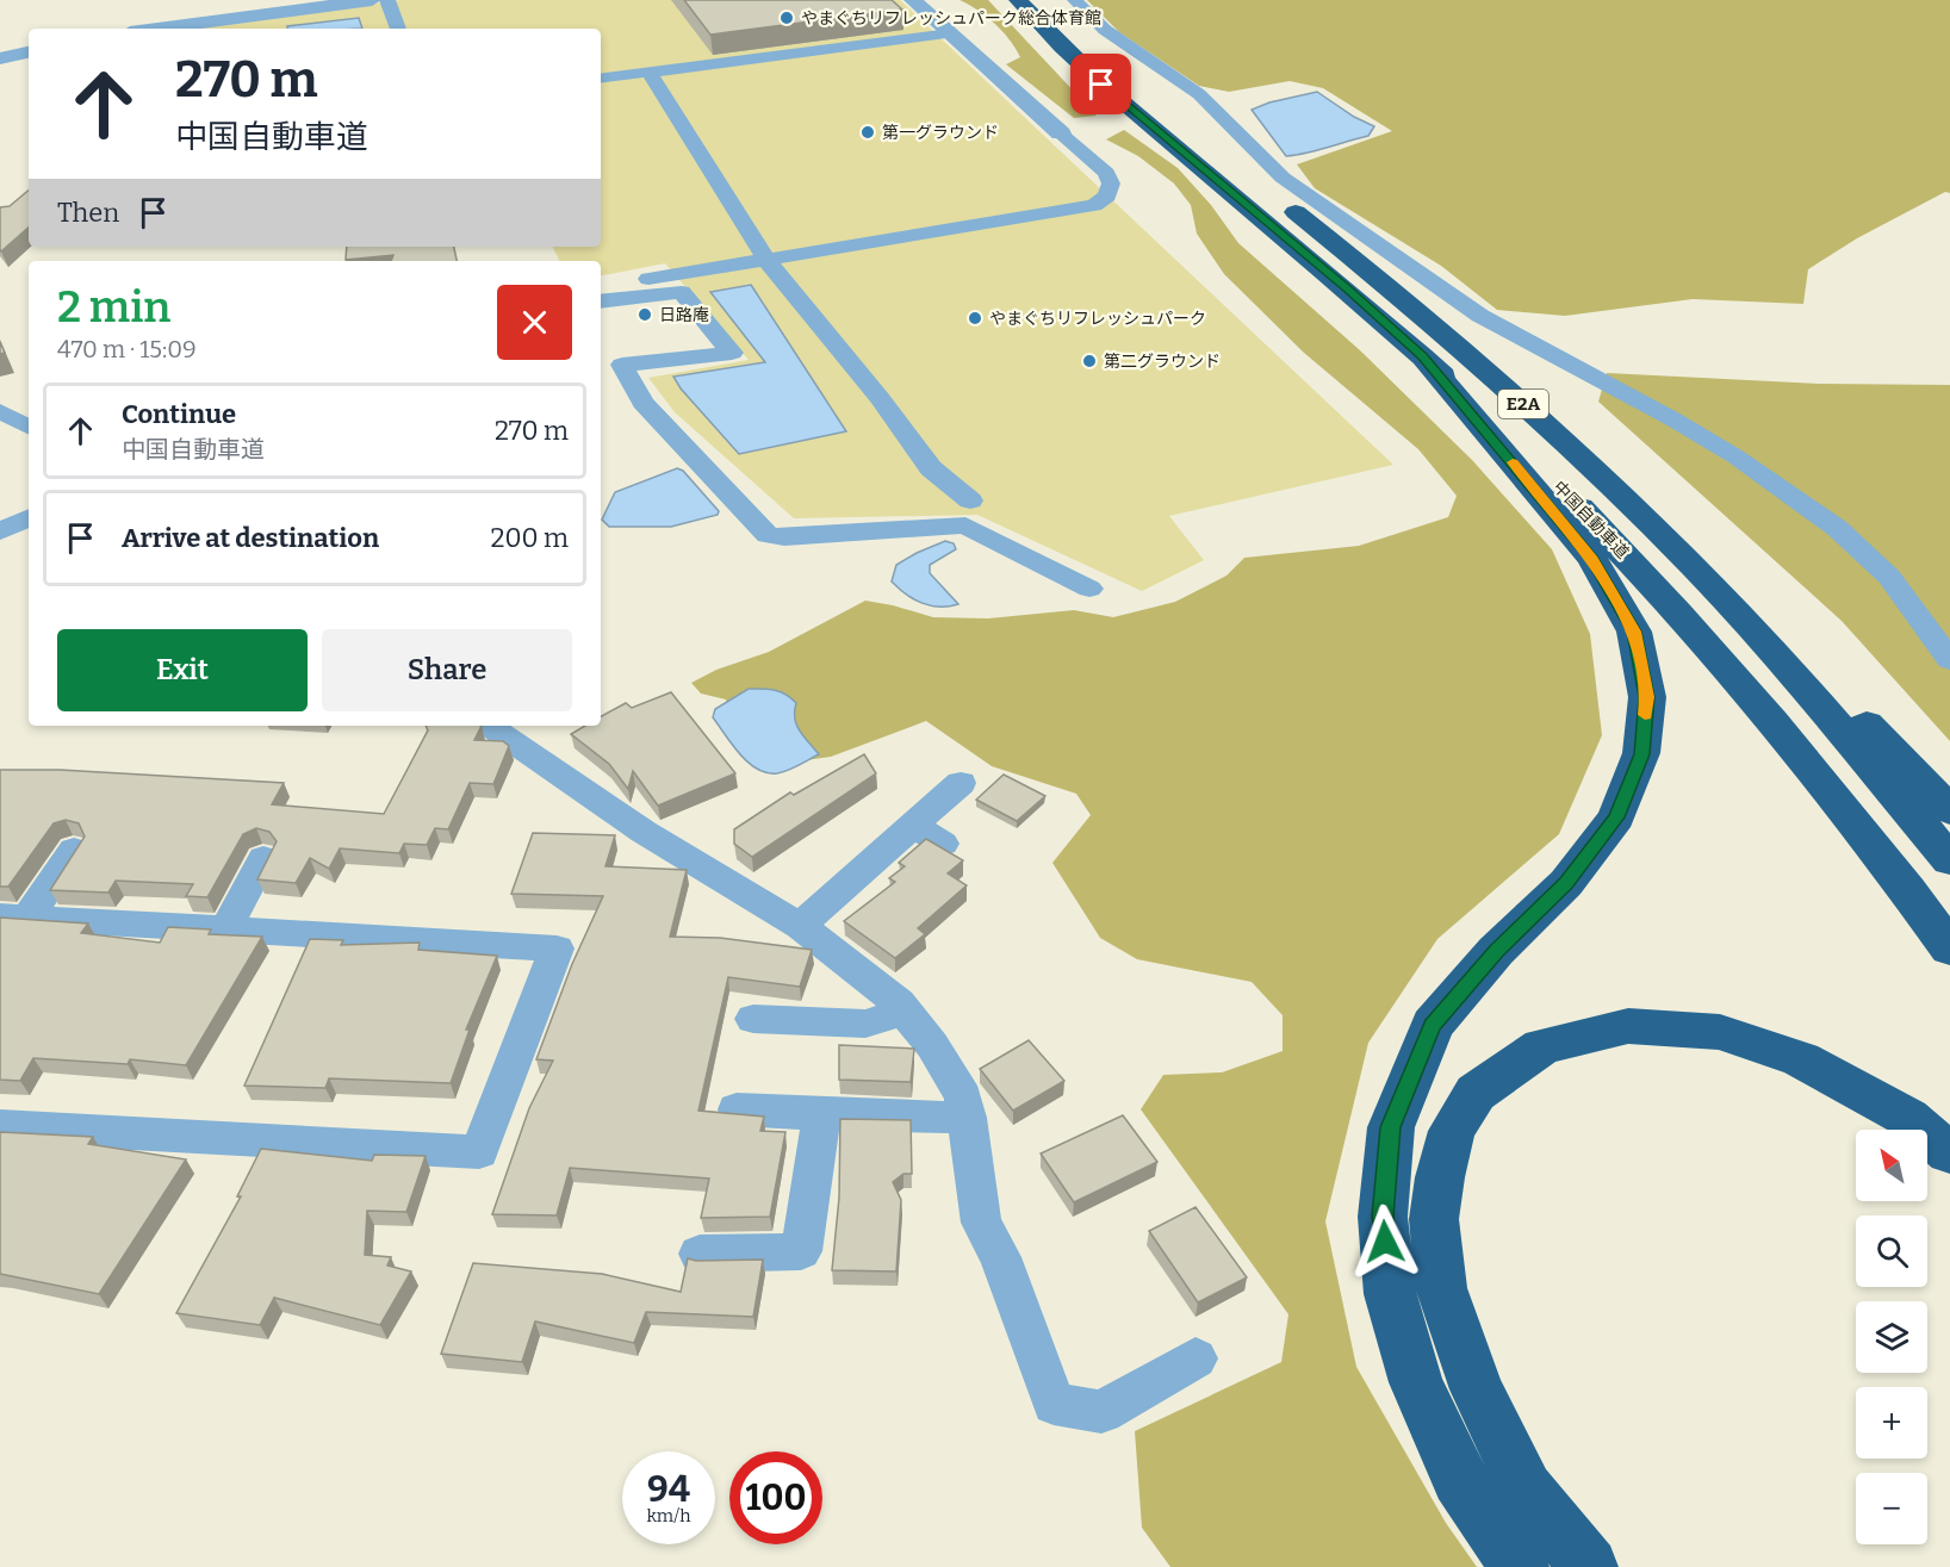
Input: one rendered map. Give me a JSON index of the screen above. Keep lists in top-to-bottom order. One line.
{"streets":{"highway":["E2A","中国自動車道"]},"places":["やまぐちリフレッシュパーク総合体育館","第一グラウンド","日路庵","やまぐちリフレッシュパーク","第二グラウンド"],"north":"top left","page":{"turn":["270 m","中国自動車道"],"then":"Then","heading":["2 min","470 m · 15:09"],"list":[{"name":"Continue","note":"中国自動車道","value":"270 m"},{"name":"Arrive at destination","value":"200 m"}],"buttons":["Exit","Share"],"map_buttons":["+","−"],"speed":"94 km/h","limit":"100"}}
